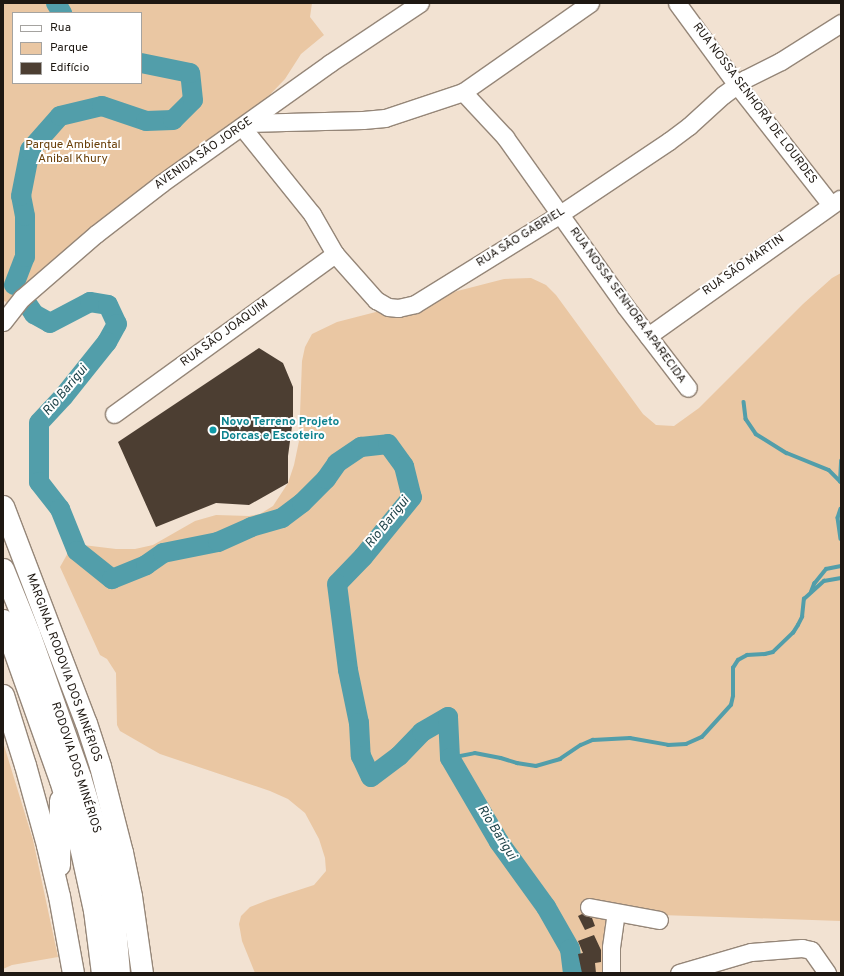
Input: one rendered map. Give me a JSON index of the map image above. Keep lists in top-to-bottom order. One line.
{"streets":{"main road":["MARGINAL RODOVIA DOS MINÉRIOS","RODOVIA DOS MINÉRIOS"],"street":["RUA NOSSA SENHORA DE LOURDES","AVENIDA SÃO JORGE","RUA SÃO GABRIEL","RUA SÃO MARTIN","RUA NOSSA SENHORA APARECIDA","RUA SÃO JOAQUIM"]},"crossings":[["RUA NOSSA SENHORA DE LOURDES","RUA SÃO GABRIEL"],["RUA NOSSA SENHORA DE LOURDES","RUA SÃO MARTIN"],["AVENIDA SÃO JORGE","RUA SÃO GABRIEL"],["RUA SÃO GABRIEL","RUA NOSSA SENHORA APARECIDA"],["RUA SÃO GABRIEL","RUA SÃO JOAQUIM"],["RUA SÃO MARTIN","RUA NOSSA SENHORA APARECIDA"]],"water":["Rio Barigui"],"parks":["Parque Ambiental Anibal Khury"],"places":["Novo Terreno Projeto Dorcas e Escoteiro"],"legend":["Rua","Parque","Edifício"]}
